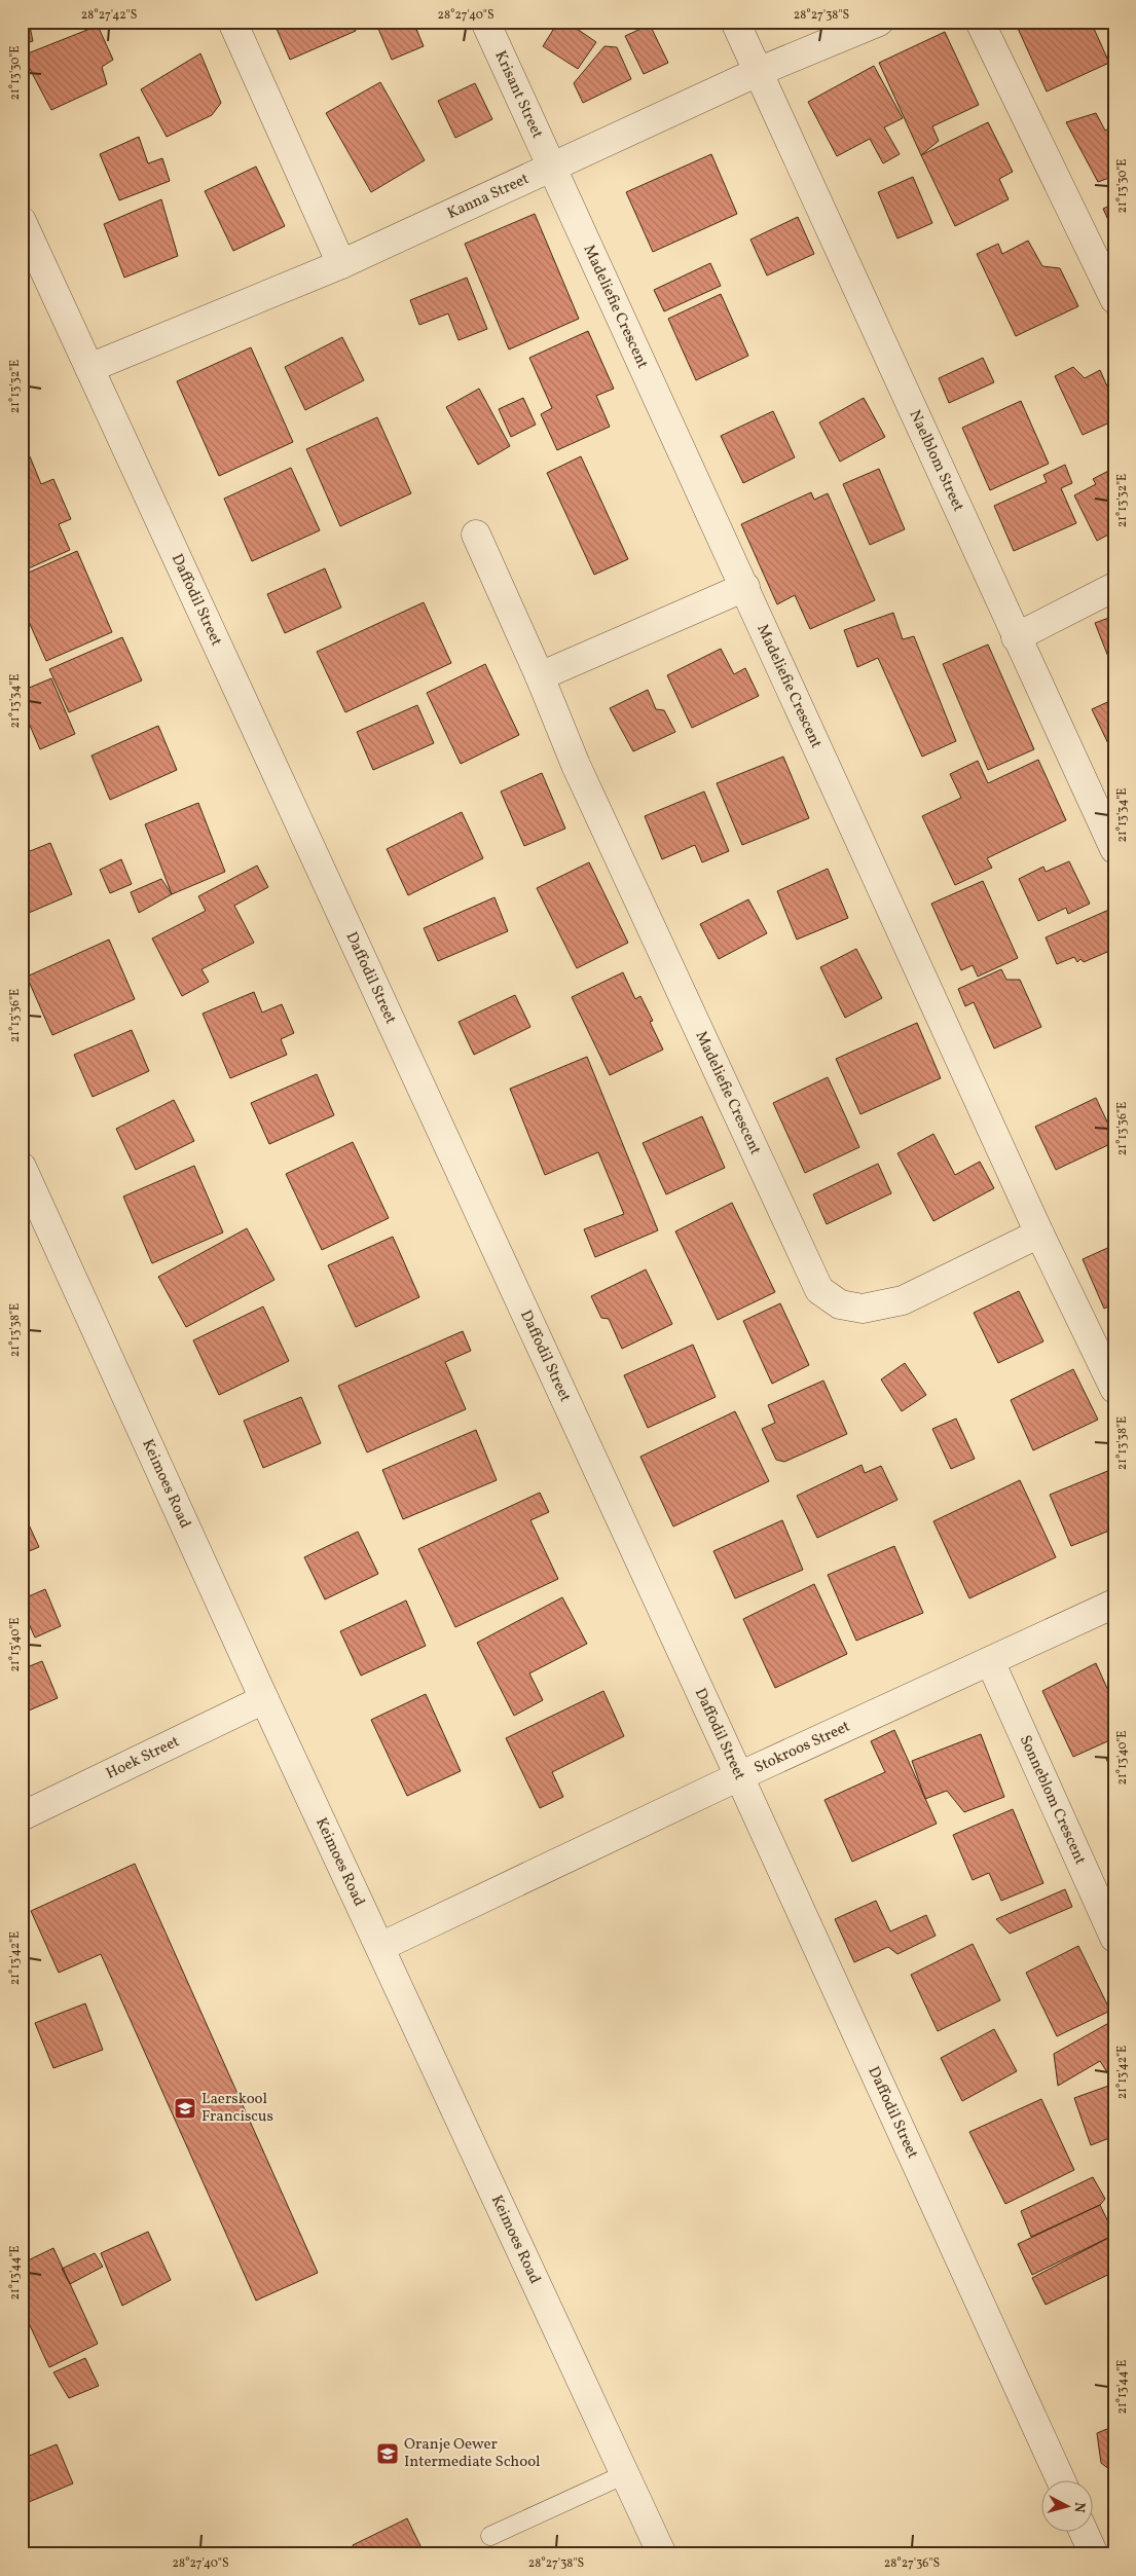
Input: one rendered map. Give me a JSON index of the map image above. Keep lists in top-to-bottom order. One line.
{"streets":{"street":["Krisant Street","Kanna Street","Madeliefie Crescent","Naelblom Street","Daffodil Street","Keimoes Road","Stokroos Street","Hoek Street","Sonneblom Crescent"]},"crossings":[["Krisant Street","Kanna Street"],["Krisant Street","Madeliefie Crescent"],["Kanna Street","Madeliefie Crescent"],["Kanna Street","Naelblom Street"],["Kanna Street","Daffodil Street"],["Daffodil Street","Stokroos Street"],["Keimoes Road","Stokroos Street"],["Keimoes Road","Hoek Street"],["Stokroos Street","Sonneblom Crescent"]],"places":{"school or university":["Laerskool Franciscus","Oranje Oewer Intermediate School"]},"north":"right","coordinates":["28°27'42\"S","28°27'40\"S","28°27'38\"S","21°13'30\"E","21°13'32\"E","21°13'34\"E","21°13'36\"E","21°13'38\"E","21°13'40\"E","21°13'42\"E","21°13'44\"E","28°27'36\"S"]}
